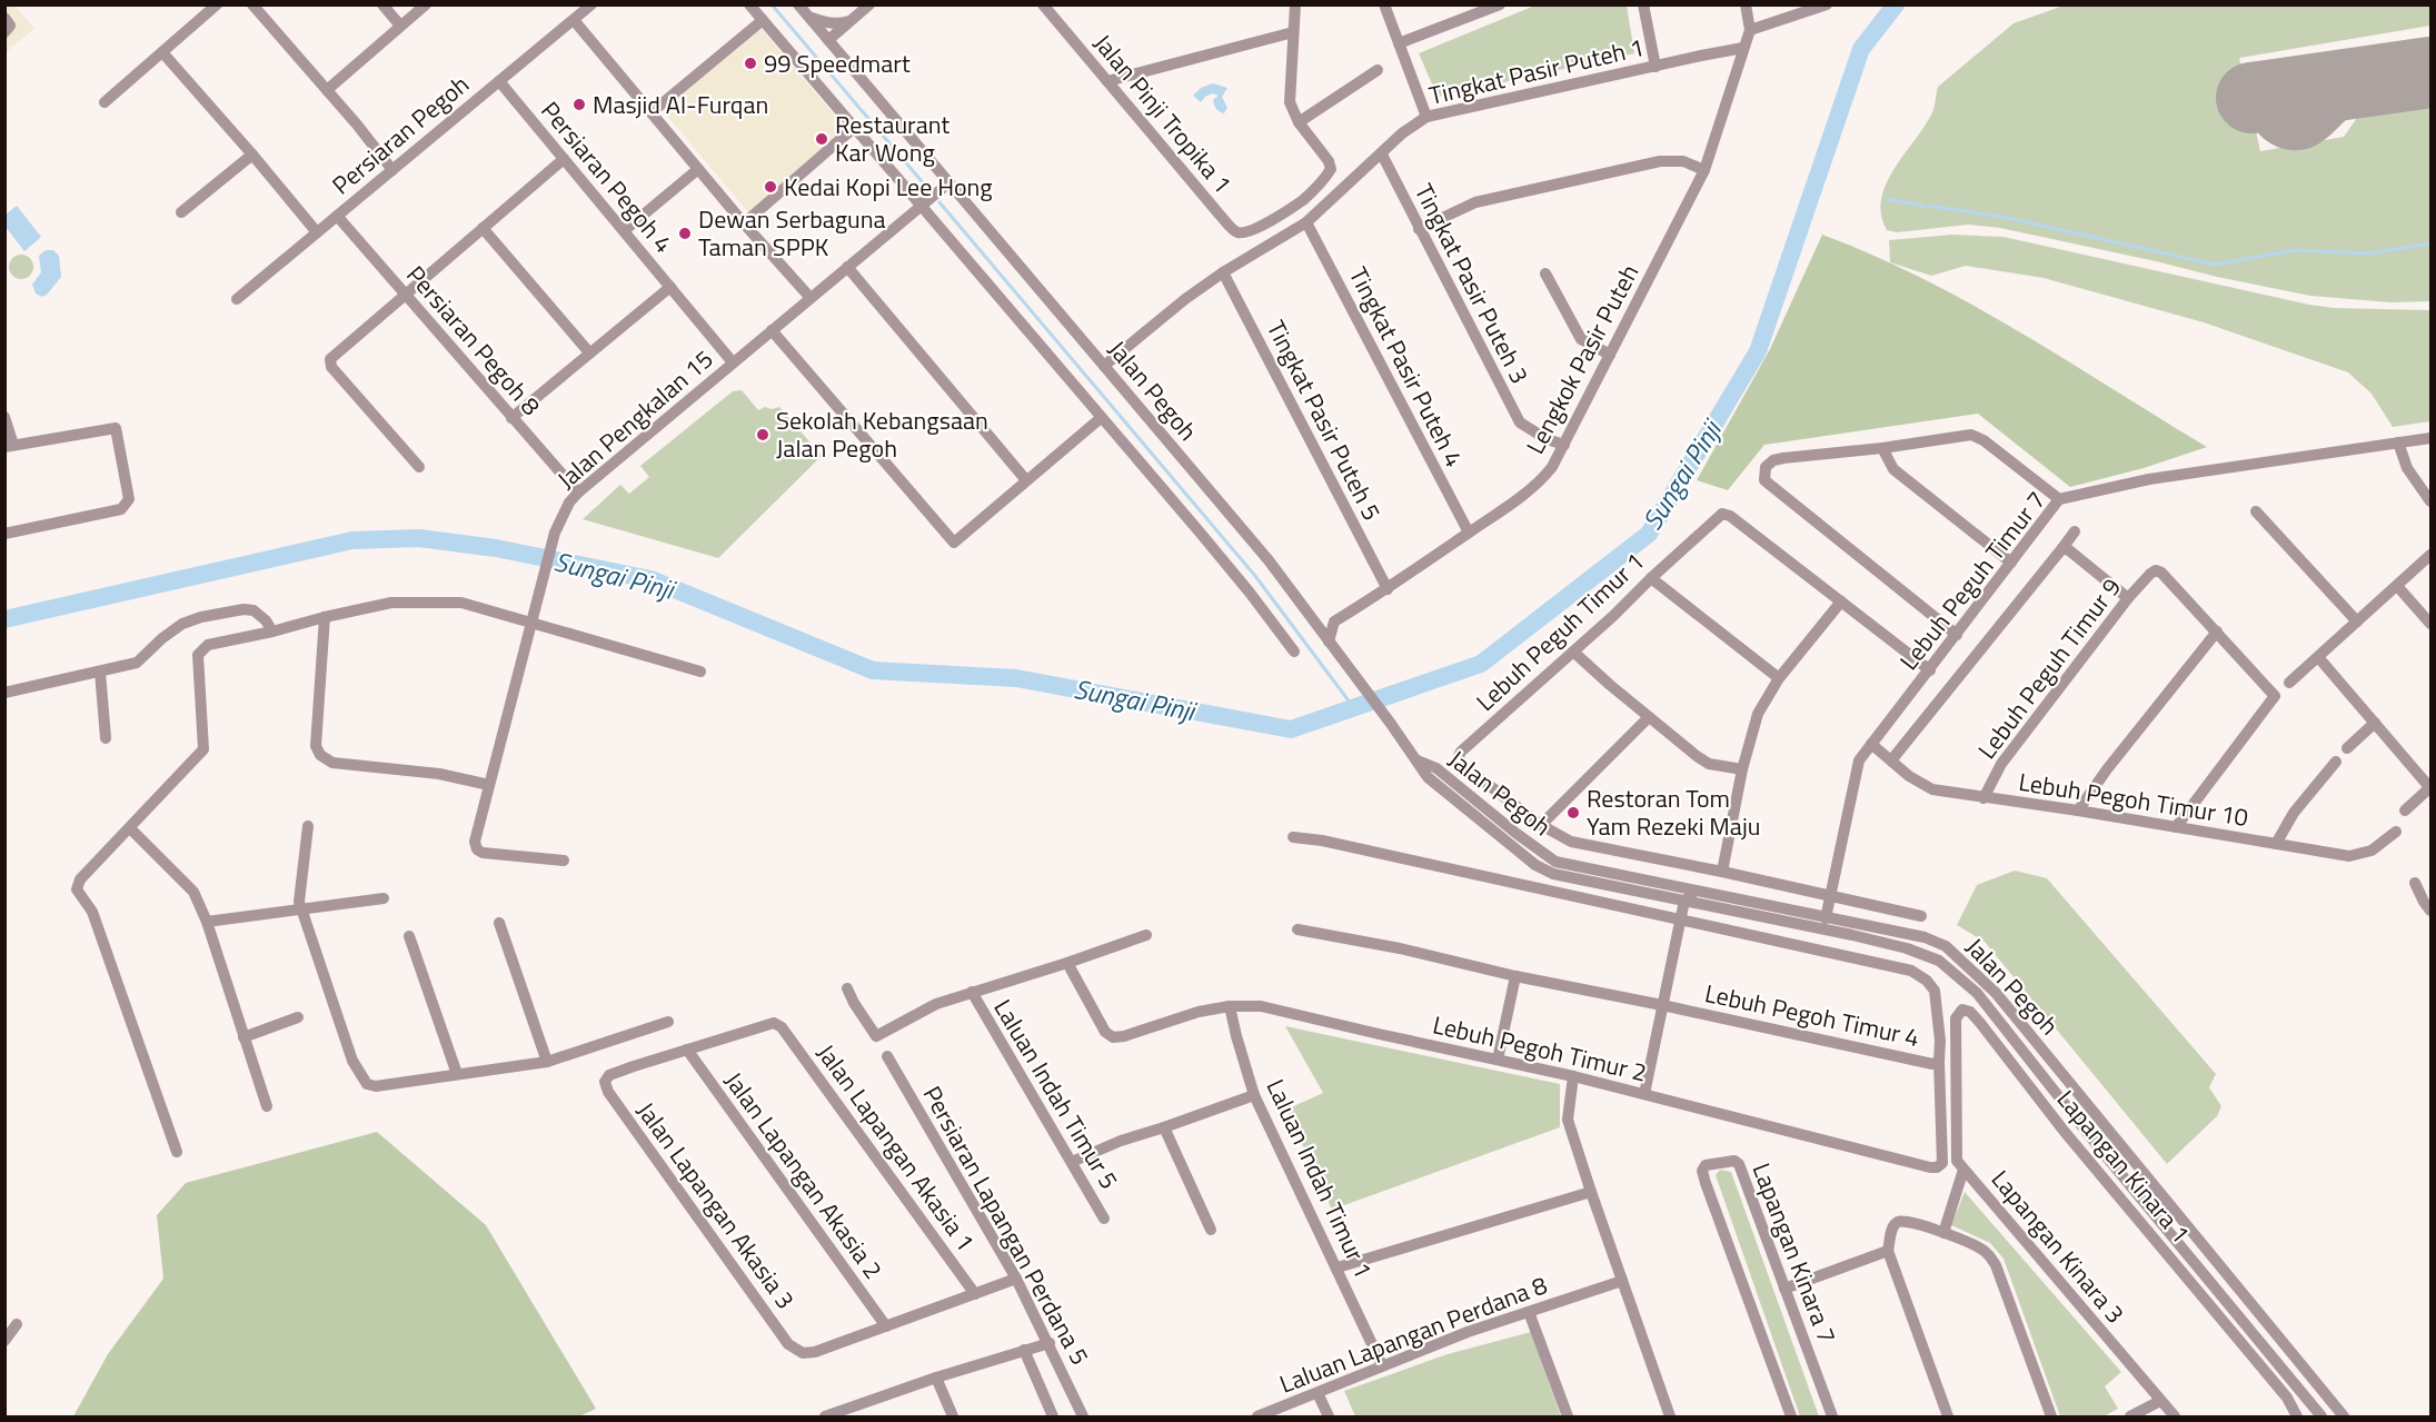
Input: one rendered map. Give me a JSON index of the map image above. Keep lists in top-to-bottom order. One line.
{"streets":{"street":["Tingkat Pasir Puteh 1","Jalan Pinji Tropika 1","Persiaran Pegoh","Persiaran Pegoh 4","Tingkat Pasir Puteh 3","Persiaran Pegoh 8","Lengkok Pasir Puteh","Tingkat Pasir Puteh 4","Jalan Pegoh","Jalan Pengkalan 15","Tingkat Pasir Puteh 5","Lebuh Peguh Timur 7","Lebuh Peguh Timur 1","Lebuh Peguh Timur 9","Lebuh Pegoh Timur 10","Lebuh Pegoh Timur 4","Lebuh Pegoh Timur 2","Laluan Indah Timur 5","Jalan Lapangan Akasia 1","Lapangan Kinara 1","Jalan Lapangan Akasia 2","Laluan Indah Timur 1","Jalan Lapangan Akasia 3","Persiaran Lapangan Perdana 5","Lapangan Kinara 3","Lapangan Kinara 7","Laluan Lapangan Perdana 8"]},"crossings":[["Tingkat Pasir Puteh 1","Tingkat Pasir Puteh 3"],["Tingkat Pasir Puteh 1","Lengkok Pasir Puteh"],["Tingkat Pasir Puteh 1","Tingkat Pasir Puteh 4"],["Tingkat Pasir Puteh 1","Jalan Pegoh"],["Tingkat Pasir Puteh 1","Tingkat Pasir Puteh 5"],["Persiaran Pegoh","Persiaran Pegoh 4"],["Persiaran Pegoh","Persiaran Pegoh 8"],["Persiaran Pegoh 4","Jalan Pengkalan 15"],["Tingkat Pasir Puteh 3","Lengkok Pasir Puteh"],["Persiaran Pegoh 8","Jalan Pengkalan 15"],["Lengkok Pasir Puteh","Tingkat Pasir Puteh 4"],["Lengkok Pasir Puteh","Tingkat Pasir Puteh 5"],["Jalan Pegoh","Jalan Pengkalan 15"],["Jalan Pegoh","Lebuh Peguh Timur 7"],["Lebuh Peguh Timur 7","Lebuh Pegoh Timur 10"],["Lebuh Peguh Timur 9","Lebuh Pegoh Timur 10"],["Lebuh Pegoh Timur 4","Lebuh Pegoh Timur 2"],["Lebuh Pegoh Timur 2","Laluan Indah Timur 1"],["Jalan Lapangan Akasia 1","Jalan Lapangan Akasia 2"],["Jalan Lapangan Akasia 1","Jalan Lapangan Akasia 3"],["Lapangan Kinara 1","Lapangan Kinara 3"],["Jalan Lapangan Akasia 2","Jalan Lapangan Akasia 3"],["Laluan Indah Timur 1","Laluan Lapangan Perdana 8"]],"water":["Sungai Pinji"],"places":["99 Speedmart","Masjid Al-Furqan","Restaurant Kar Wong","Kedai Kopi Lee Hong","Dewan Serbaguna Taman SPPK","Sekolah Kebangsaan Jalan Pegoh","Restoran Tom Yam Rezeki Maju"]}
